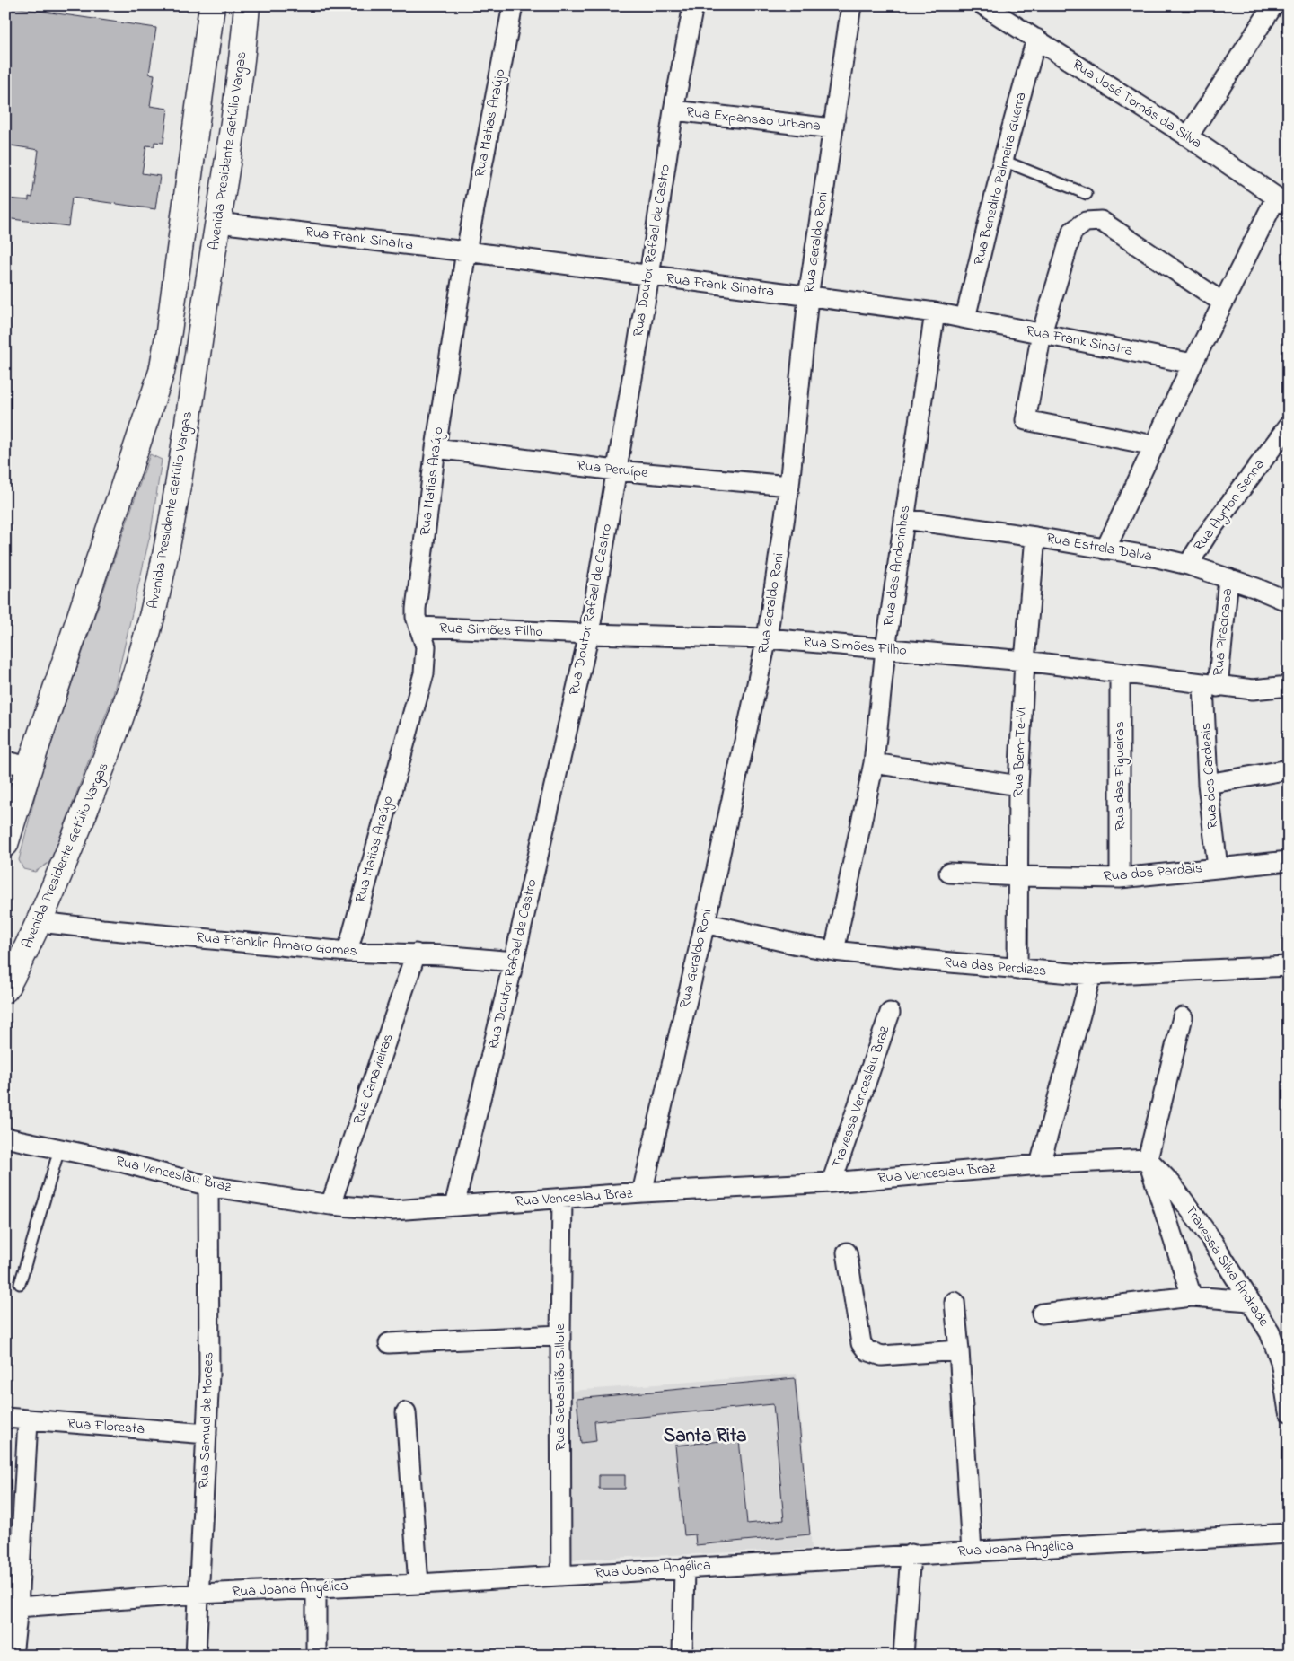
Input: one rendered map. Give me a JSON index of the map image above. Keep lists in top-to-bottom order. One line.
{"streets":{"main road":["Avenida Presidente Getúlio Vargas"],"street":["Rua José Tomás da Silva","Rua Expansao Urbana","Rua Matias Araújo","Rua Benedito Palmeira Guerra","Rua Frank Sinatra","Rua Geraldo Roni","Rua Doutor Rafael de Castro","Rua Peruípe","Rua Ayrton Senna","Rua Estrela Dalva","Rua das Andorinhas","Rua Simões Filho","Rua Piracicaba","Rua Bem-Te-Vi","Rua das Figueiras","Rua dos Cardeais","Rua dos Pardais","Rua Franklin Amaro Gomes","Rua das Perdizes","Rua Canavieiras","Travessa Venceslau Braz","Rua Venceslau Braz","Travessa Silva Andrade","Rua Sebastião Sillote","Rua Samuel de Moraes","Rua Floresta","Rua Joana Angélica"]},"crossings":[["Rua José Tomás da Silva","Rua Benedito Palmeira Guerra"],["Rua Expansao Urbana","Rua Geraldo Roni"],["Rua Expansao Urbana","Rua Doutor Rafael de Castro"],["Rua Matias Araújo","Rua Frank Sinatra"],["Rua Matias Araújo","Rua Peruípe"],["Rua Matias Araújo","Rua Simões Filho"],["Rua Matias Araújo","Rua Franklin Amaro Gomes"],["Avenida Presidente Getúlio Vargas","Rua Frank Sinatra"],["Avenida Presidente Getúlio Vargas","Rua Franklin Amaro Gomes"],["Rua Benedito Palmeira Guerra","Rua Frank Sinatra"],["Rua Frank Sinatra","Rua Geraldo Roni"],["Rua Frank Sinatra","Rua Doutor Rafael de Castro"],["Rua Frank Sinatra","Rua das Andorinhas"],["Rua Geraldo Roni","Rua Peruípe"],["Rua Geraldo Roni","Rua Simões Filho"],["Rua Geraldo Roni","Rua das Perdizes"],["Rua Geraldo Roni","Rua Venceslau Braz"],["Rua Doutor Rafael de Castro","Rua Peruípe"],["Rua Doutor Rafael de Castro","Rua Simões Filho"],["Rua Doutor Rafael de Castro","Rua Franklin Amaro Gomes"],["Rua Doutor Rafael de Castro","Rua Venceslau Braz"],["Rua Ayrton Senna","Rua Estrela Dalva"],["Rua Estrela Dalva","Rua das Andorinhas"],["Rua Estrela Dalva","Rua Piracicaba"],["Rua Estrela Dalva","Rua Bem-Te-Vi"],["Rua das Andorinhas","Rua Simões Filho"],["Rua das Andorinhas","Rua das Perdizes"],["Rua Simões Filho","Rua Piracicaba"],["Rua Simões Filho","Rua Bem-Te-Vi"],["Rua Simões Filho","Rua das Figueiras"],["Rua Simões Filho","Rua dos Cardeais"],["Rua Piracicaba","Rua dos Cardeais"],["Rua Bem-Te-Vi","Rua dos Pardais"],["Rua Bem-Te-Vi","Rua das Perdizes"],["Rua das Figueiras","Rua dos Pardais"],["Rua dos Cardeais","Rua dos Pardais"],["Rua Franklin Amaro Gomes","Rua Canavieiras"],["Rua Canavieiras","Rua Venceslau Braz"],["Travessa Venceslau Braz","Rua Venceslau Braz"],["Rua Venceslau Braz","Travessa Silva Andrade"],["Rua Venceslau Braz","Rua Sebastião Sillote"],["Rua Venceslau Braz","Rua Samuel de Moraes"],["Rua Sebastião Sillote","Rua Joana Angélica"],["Rua Samuel de Moraes","Rua Floresta"],["Rua Samuel de Moraes","Rua Joana Angélica"]],"districts":["Santa Rita"]}
